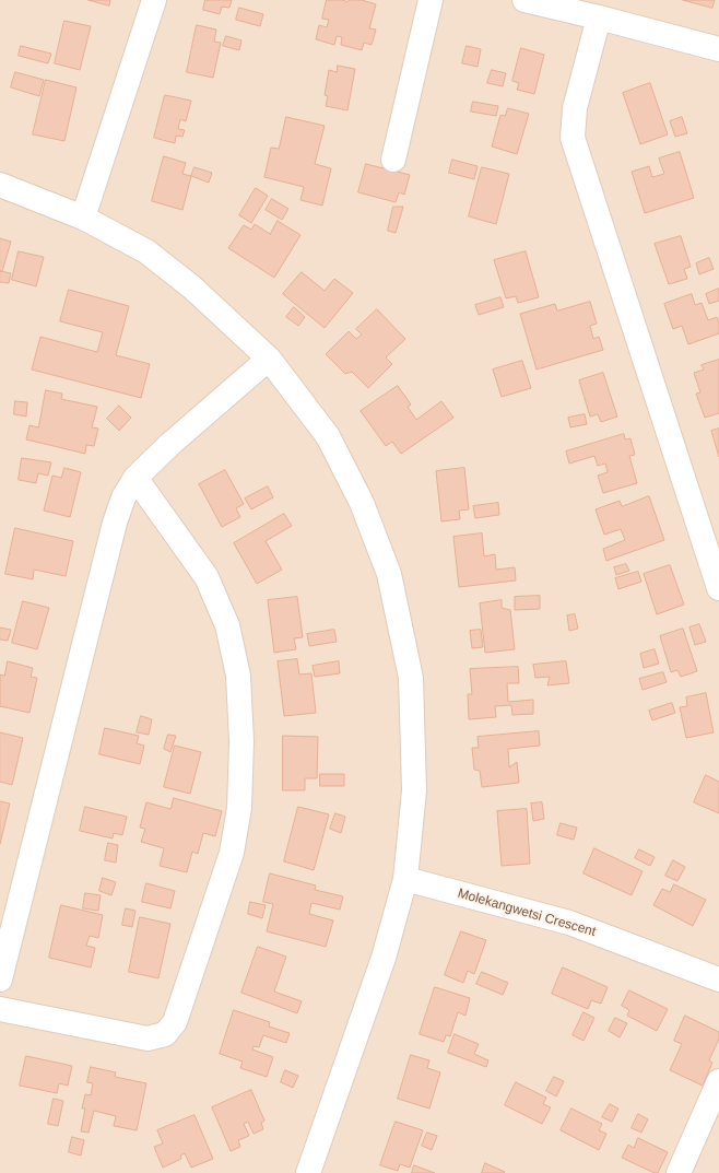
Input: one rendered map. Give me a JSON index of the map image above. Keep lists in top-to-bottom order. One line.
{"streets":{"street":["Molekangwetsi Crescent"]}}
